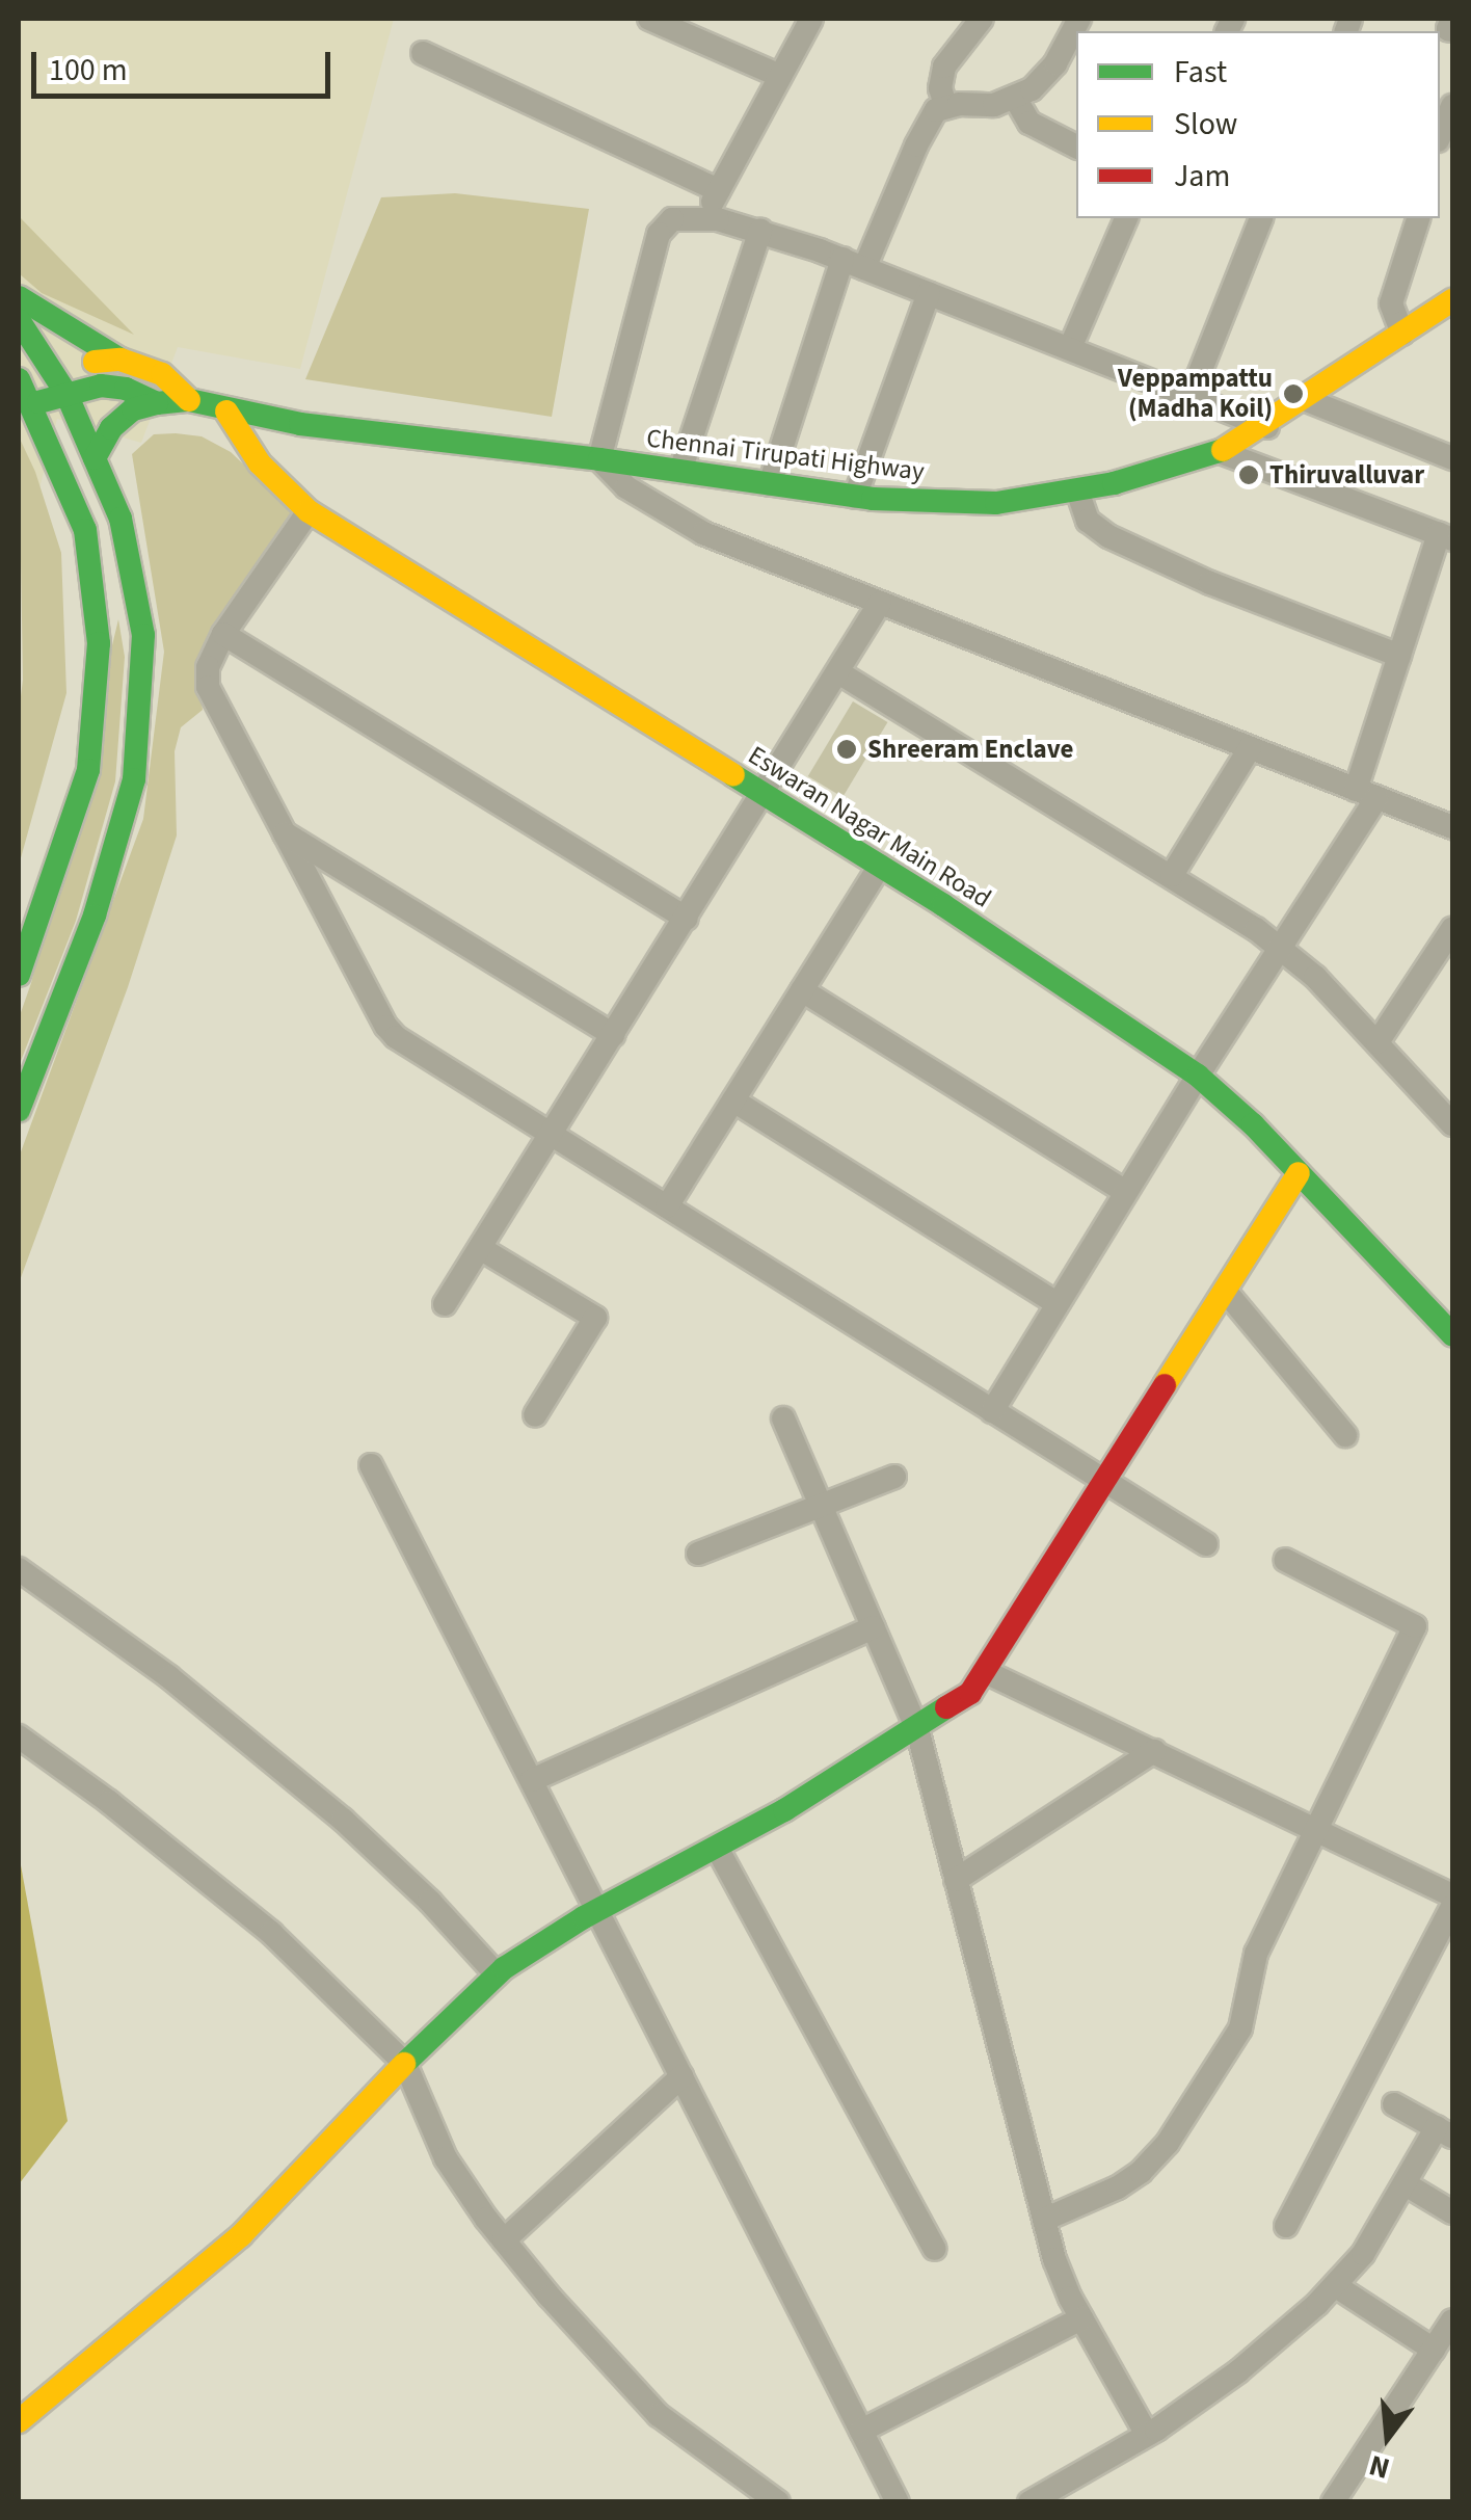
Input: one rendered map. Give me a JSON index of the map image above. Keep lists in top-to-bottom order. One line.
{"streets":{"main road":["Chennai Tirupati Highway","Eswaran Nagar Main Road"]},"crossings":[["Chennai Tirupati Highway","Eswaran Nagar Main Road"]],"places":["Veppampattu (Madha Koil)","Thiruvalluvar","Shreeram Enclave"],"legend":["Fast","Slow","Jam"],"scale_bar":"100 m","north":"bottom"}
